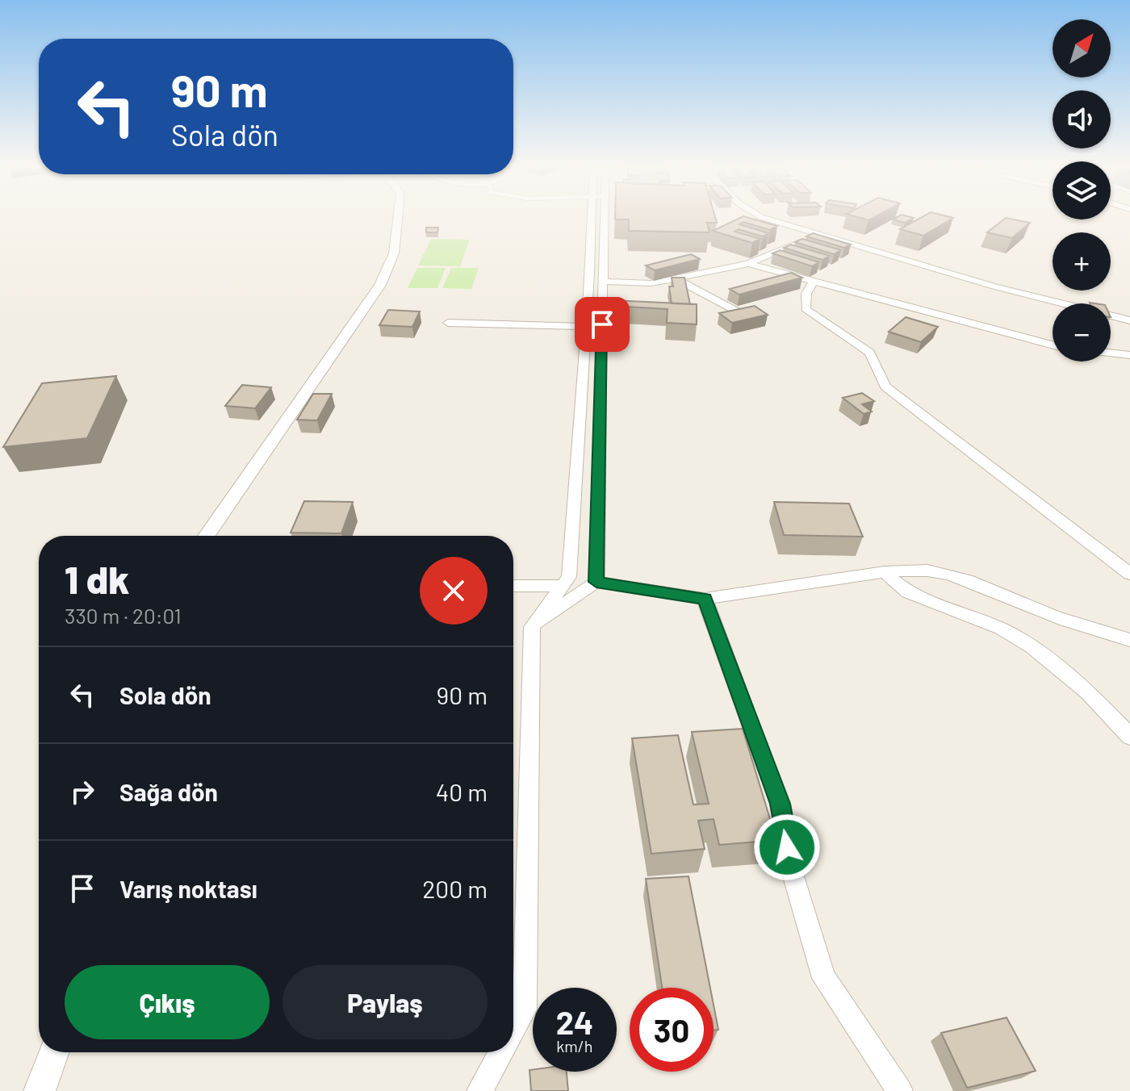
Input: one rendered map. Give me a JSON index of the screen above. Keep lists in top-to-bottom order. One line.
{"north":"top right","page":{"map_buttons":["+","−"],"turn":["90 m","Sola dön"],"heading":["1 dk","330 m · 20:01"],"list":[{"name":"Sola dön","value":"90 m"},{"name":"Sağa dön","value":"40 m"},{"name":"Varış noktası","value":"200 m"}],"buttons":["Çıkış","Paylaş"],"speed":"24 km/h","limit":"30"}}
